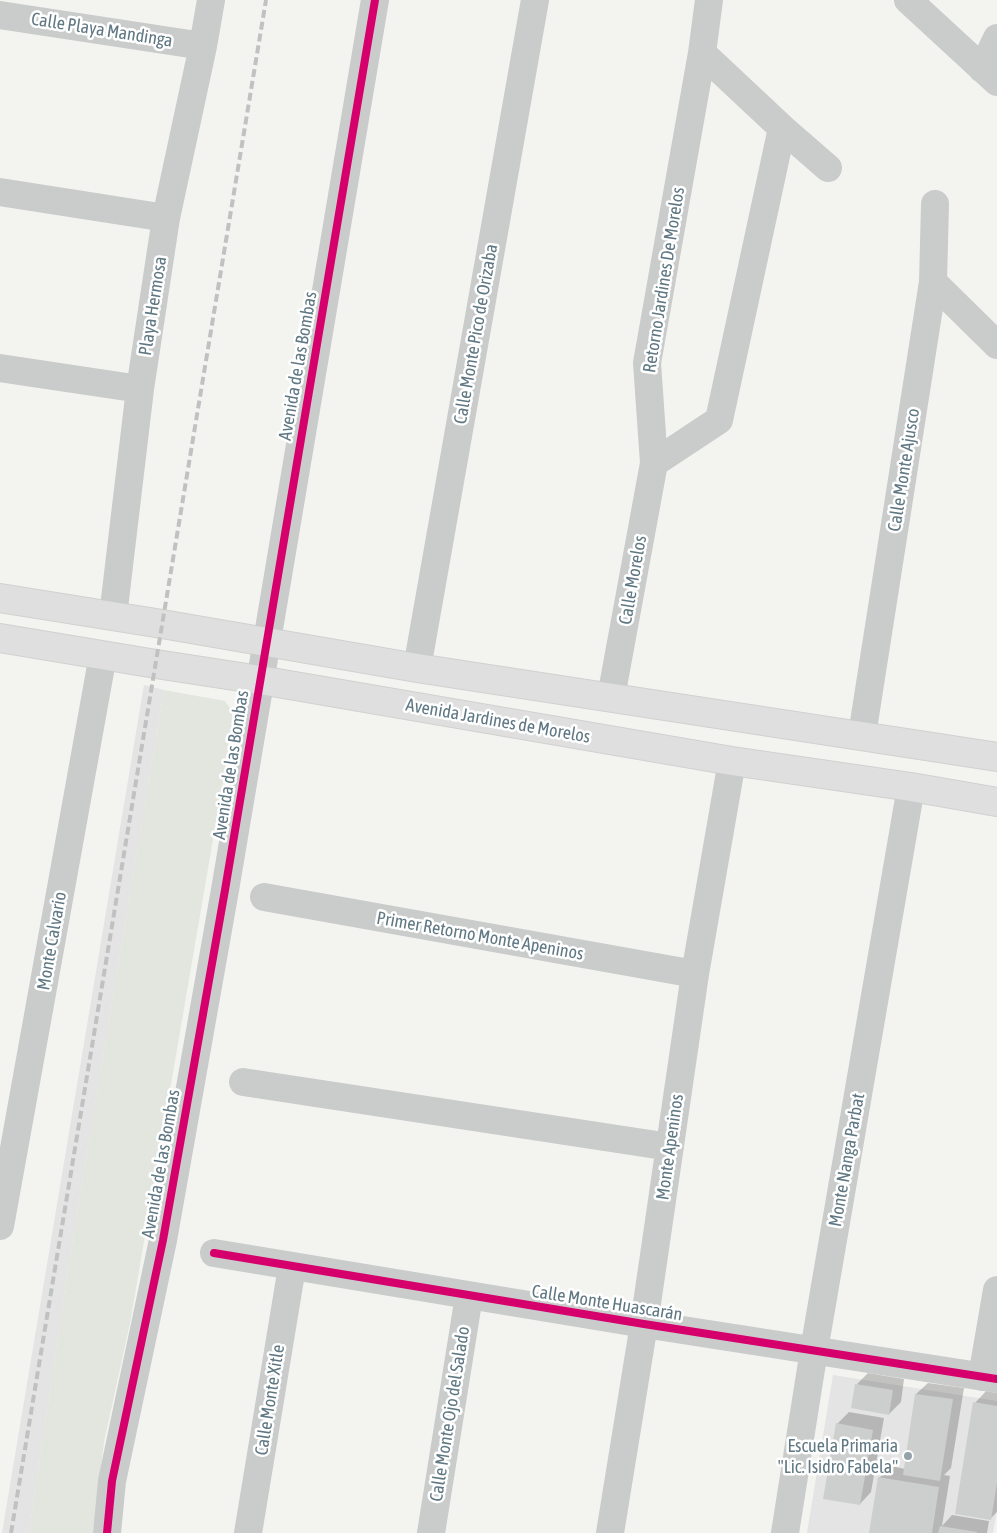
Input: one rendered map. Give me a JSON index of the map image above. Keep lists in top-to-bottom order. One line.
{"streets":{"main road":["Avenida Jardines de Morelos"],"street":["Calle Playa Mandinga","Retorno Jardines De Morelos","Playa Hermosa","Calle Monte Pico de Orizaba","Avenida de las Bombas","Calle Monte Ajusco","Calle Morelos","Primer Retorno Monte Apeninos","Monte Calvario","Monte Apeninos","Monte Nanga Parbat","Calle Monte Huascarán","Calle Monte Xitle","Calle Monte Ojo del Salado"]},"crossings":[["Calle Playa Mandinga","Playa Hermosa"],["Retorno Jardines De Morelos","Calle Morelos"],["Avenida de las Bombas","Avenida Jardines de Morelos"],["Avenida Jardines de Morelos","Monte Calvario"],["Avenida Jardines de Morelos","Monte Apeninos"],["Avenida Jardines de Morelos","Monte Nanga Parbat"],["Primer Retorno Monte Apeninos","Monte Apeninos"],["Monte Apeninos","Calle Monte Huascarán"],["Monte Nanga Parbat","Calle Monte Huascarán"],["Calle Monte Huascarán","Calle Monte Xitle"],["Calle Monte Huascarán","Calle Monte Ojo del Salado"]],"places":["Escuela Primaria \"Lic. Isidro Fabela\""]}
